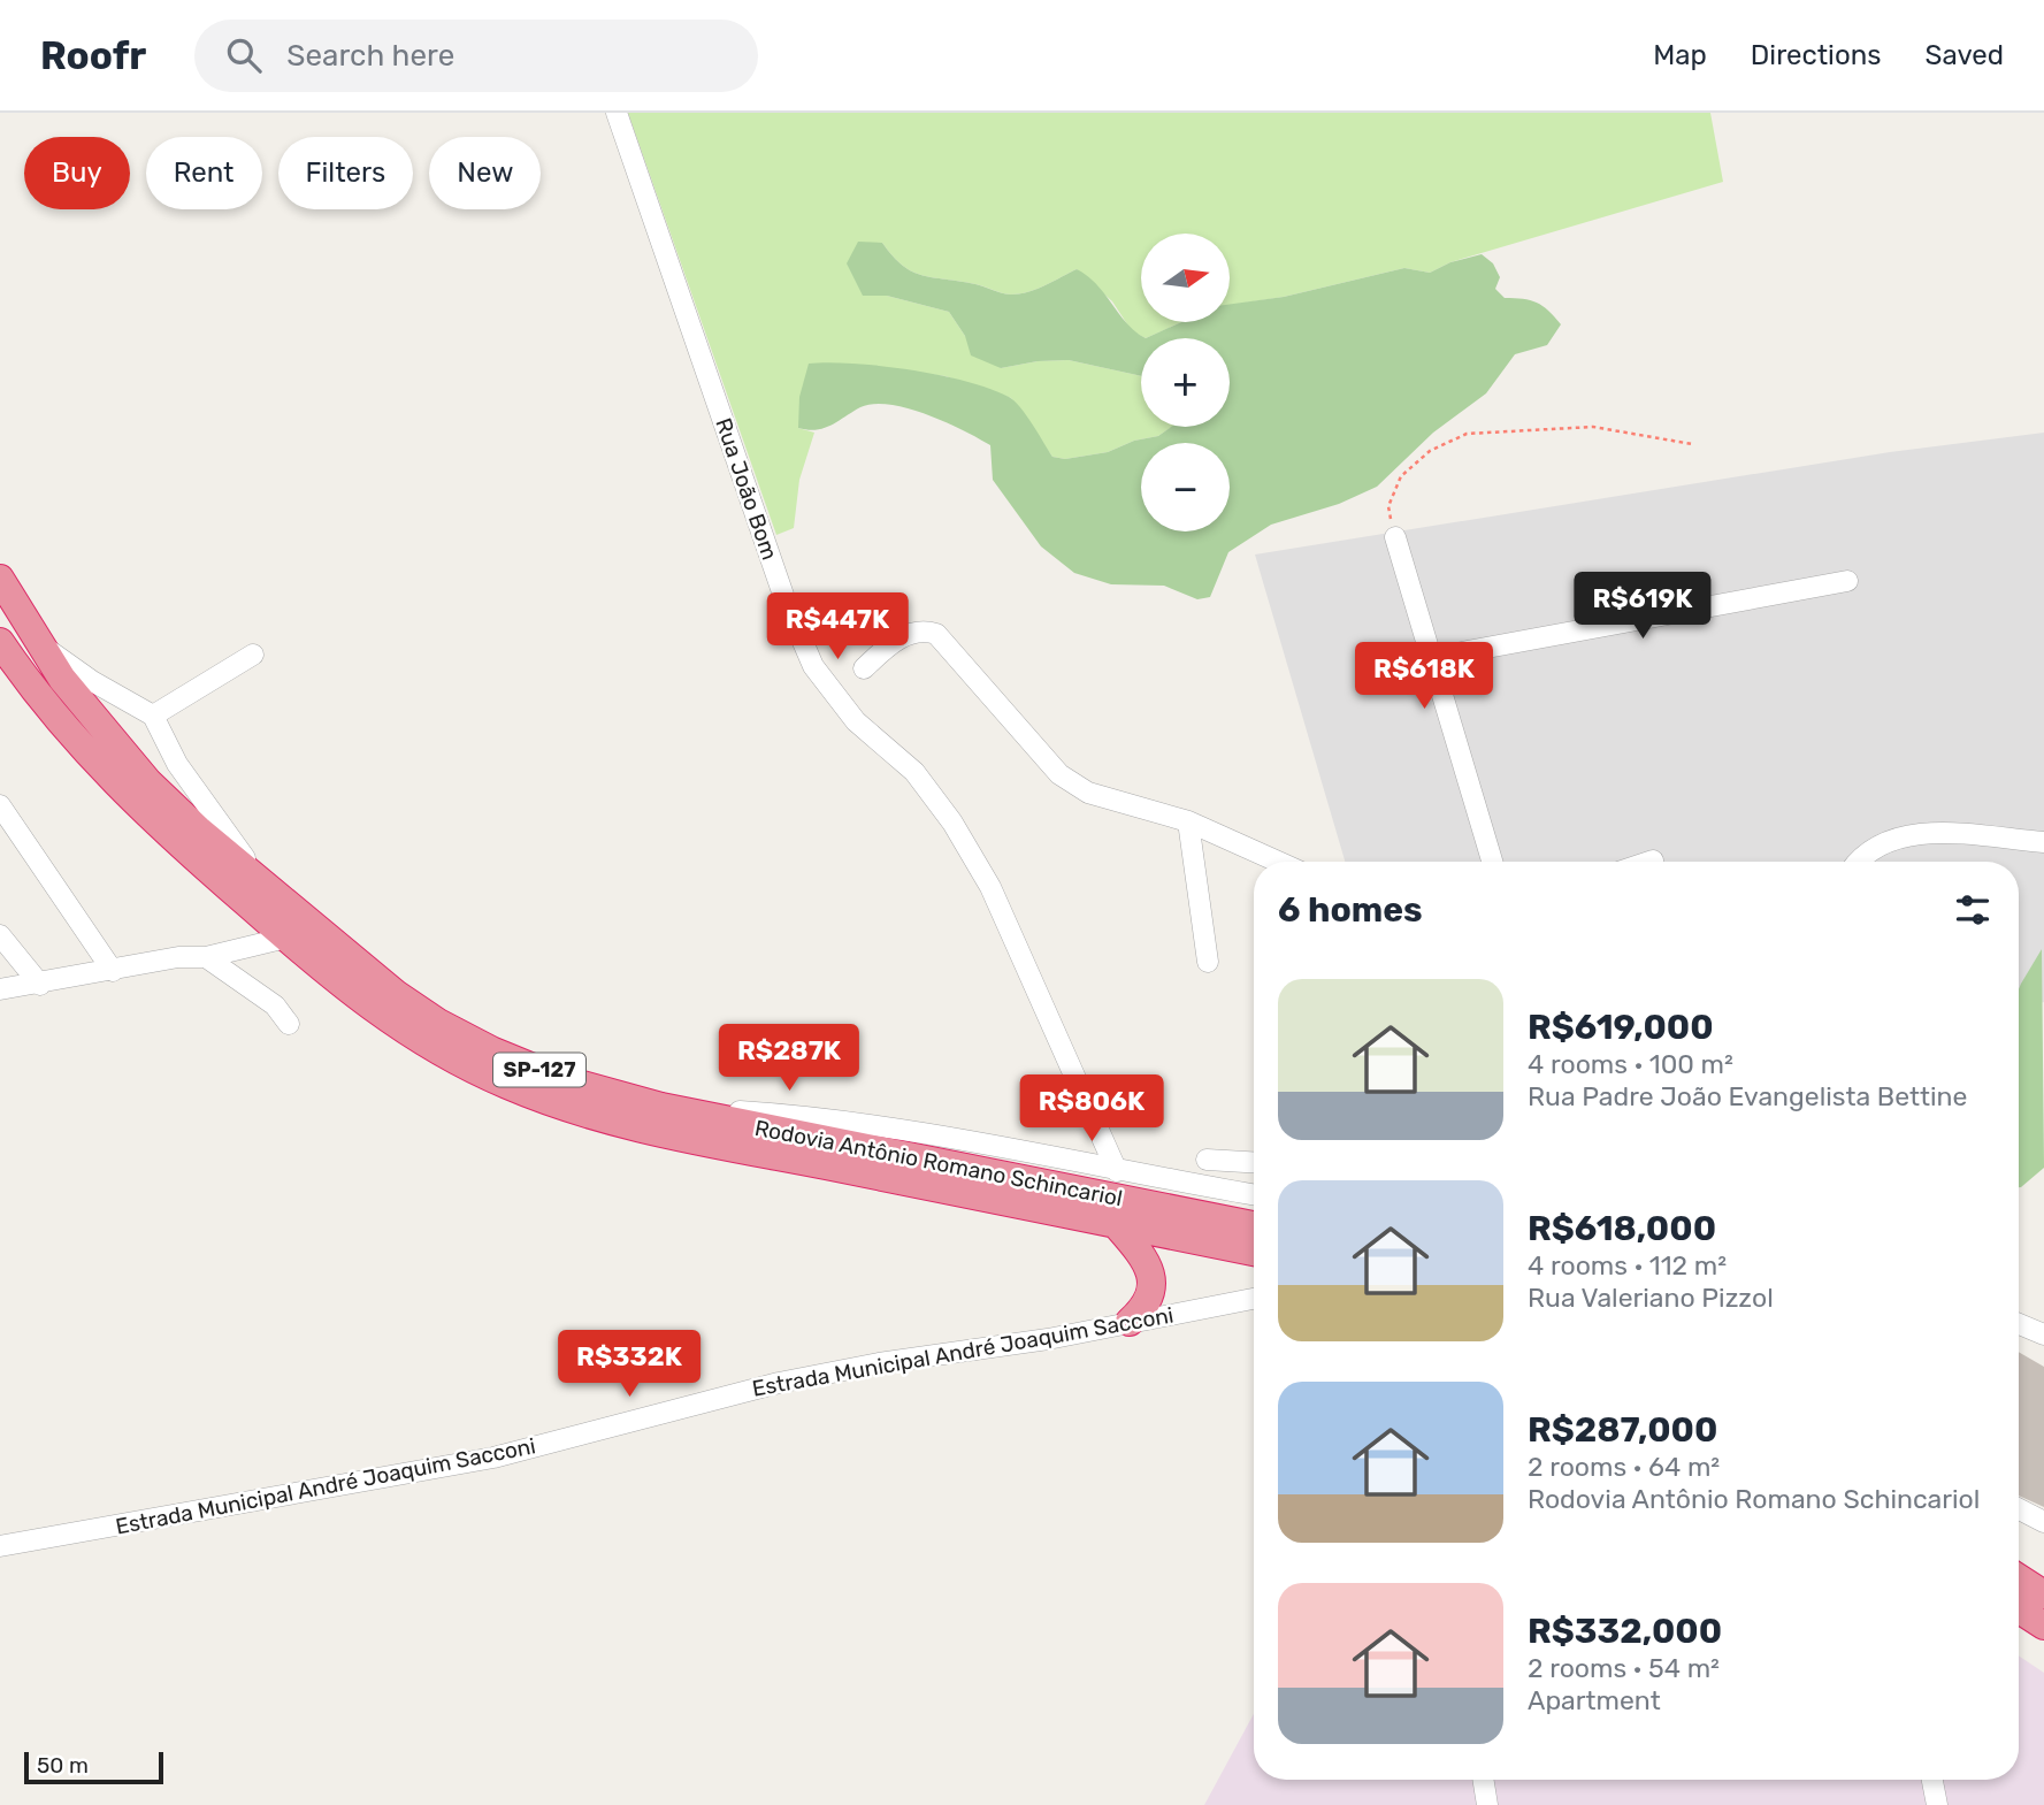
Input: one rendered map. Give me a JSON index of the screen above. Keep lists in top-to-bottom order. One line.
{"streets":{"highway":["SP-127","Rodovia Antônio Romano Schincariol"],"street":["Rua João Bom","Estrada Municipal André Joaquim Sacconi"]},"scale_bar":"50 m","north":"right","page":{"header":"Roofr","search":"Search here","nav":["Map","Directions","Saved"],"chip":["Buy","Rent","Filters","New"],"map_buttons":["+","−"],"price":["R$619K","R$447K","R$618K","R$287K","R$806K","R$332K"],"heading":"6 homes","list":[{"name":"R$619,000","note":"4 rooms · 100 m² · Rua Padre João Evangelista Bettine"},{"name":"R$618,000","note":"4 rooms · 112 m² · Rua Valeriano Pizzol"},{"name":"R$287,000","note":"2 rooms · 64 m² · Rodovia Antônio Romano Schincariol"},{"name":"R$332,000","note":"2 rooms · 54 m² · Apartment"}],"scale":"50 m"}}
